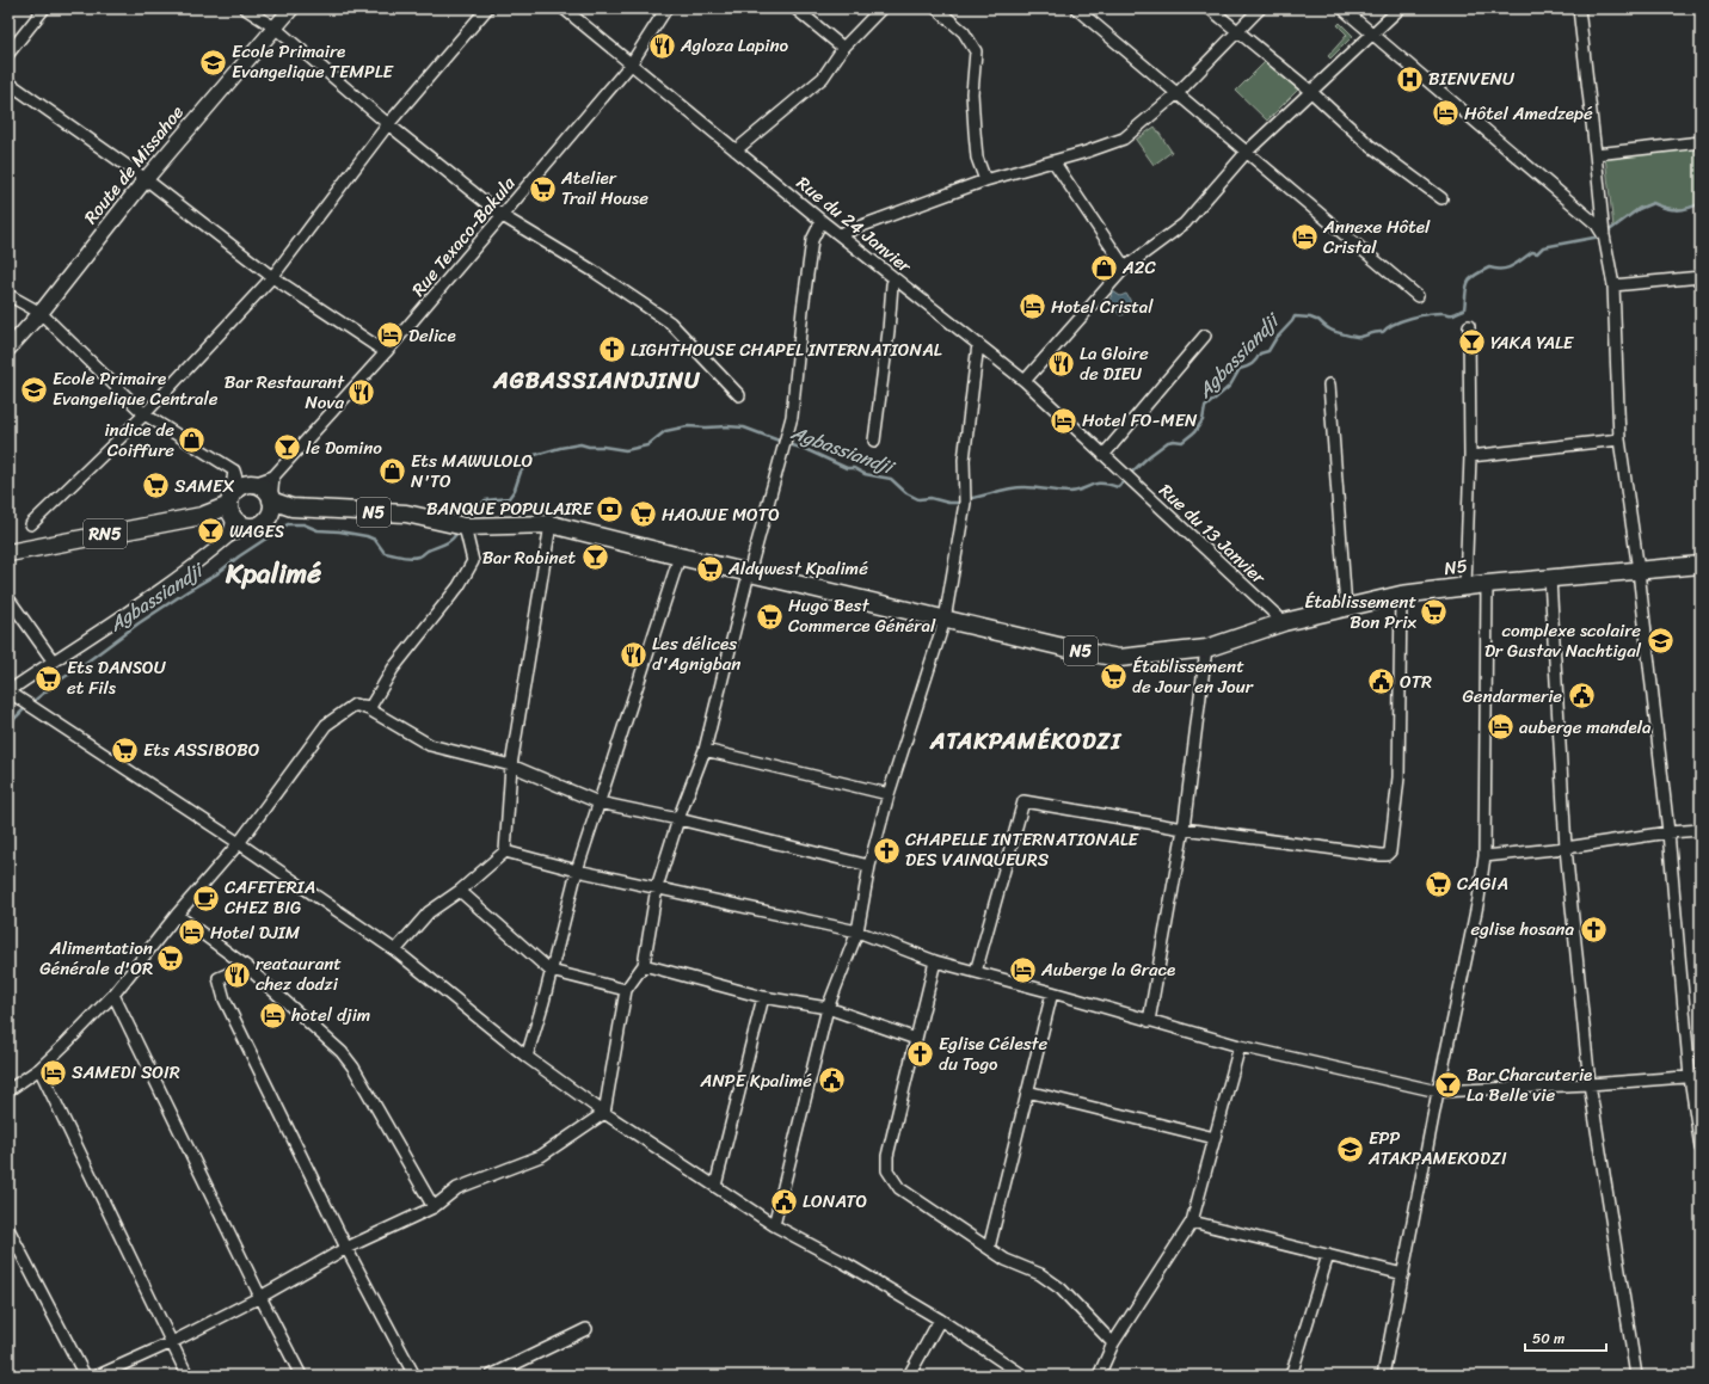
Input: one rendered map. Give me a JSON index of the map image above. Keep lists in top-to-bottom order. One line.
{"streets":{"main road":["Route de Missahoe","N5","RN5"],"street":["Rue du 24 Janvier","Rue Texaco-Bakula","Rue du 13 Janvier"]},"crossings":[["Rue du 24 Janvier","Rue Texaco-Bakula"],["Rue du 24 Janvier","Rue du 13 Janvier"],["Rue Texaco-Bakula","RN5"],["N5","RN5"],["N5","Rue du 13 Janvier"]],"districts":["AGBASSIANDJINU","Kpalimé","ATAKPAMÉKODZI"],"water":["Agbassiandji"],"places":{"restaurant":["Agloza Lapino","La Gloire de DIEU","Bar Restaurant Nova","Les délices d'Agnigban","reataurant chez dodzi"],"school or university":["Ecole Primaire Evangelique TEMPLE","Ecole Primaire Evangelique Centrale","complexe scolaire Dr Gustav Nachtigal","EPP ATAKPAMEKODZI"],"hospital":["BIENVENU"],"hotel":["Hôtel Amedzepé","Annexe Hôtel Cristal","Hotel Cristal","Delice","Hotel FO-MEN","auberge mandela","Hotel DJIM","Auberge la Grace","hotel djim","SAMEDI SOIR"],"supermarket":["Atelier Trail House","SAMEX","HAOJUE MOTO","Aldywest Kpalimé","Établissement Bon Prix","Hugo Best Commerce Général","Établissement de Jour en Jour","Ets DANSOU et Fils","Ets ASSIBOBO","CAGIA","Alimentation Générale d'OR"],"shop":["A2C","indice de Coiffure","Ets MAWULOLO N'TO"],"bar":["YAKA YALE","le Domino","WAGES","Bar Robinet","Bar Charcuterie La Belle vie"],"church":["LIGHTHOUSE CHAPEL INTERNATIONAL","CHAPELLE INTERNATIONALE DES VAINQUEURS","eglise hosana","Eglise Céleste du Togo"],"bank":["BANQUE POPULAIRE"],"public building":["OTR","Gendarmerie","ANPE Kpalimé","LONATO"],"cafe":["CAFETERIA CHEZ BIG"]},"scale_bar":"50 m"}
